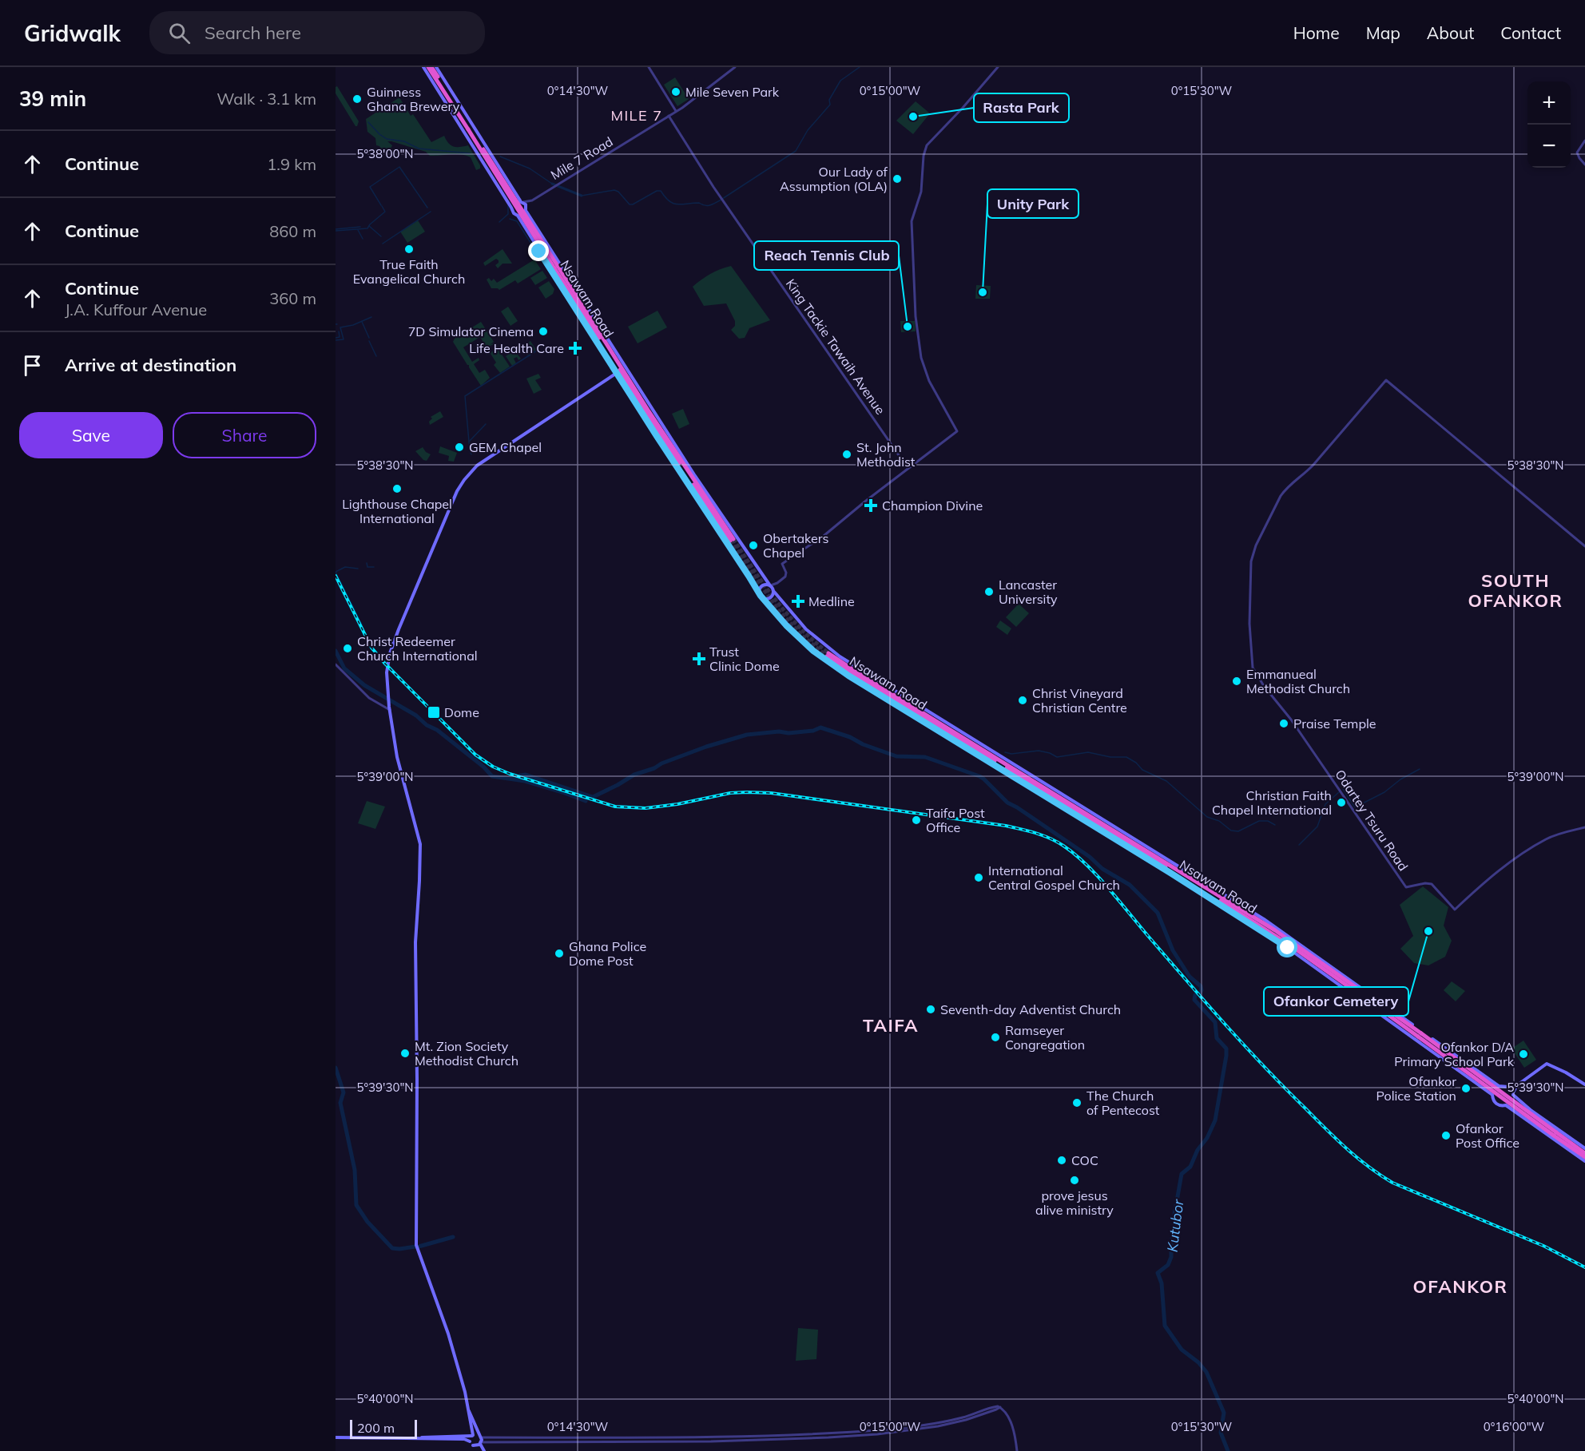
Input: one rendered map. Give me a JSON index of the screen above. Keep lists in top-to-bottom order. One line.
{"streets":{"highway":["Nsawam Road"],"street":["Mile 7 Road","King Tackie Tawaih Avenue","Odartey Tsuru Road"]},"crossings":[["Mile 7 Road","King Tackie Tawaih Avenue"]],"districts":["MILE 7","SOUTH OFANKOR","TAIFA","OFANKOR"],"water":["Kutubor"],"places":{"other":["Mile Seven Park","Guinness Ghana Brewery","Rasta Park","Our Lady of Assumption (OLA)","True Faith Evangelical Church","Unity Park","Reach Tennis Club","7D Simulator Cinema","GEM Chapel","St. John Methodist","Lighthouse Chapel International","Obertakers Chapel","Lancaster University","Christ Redeemer Church International","Emmanueal Methodist Church","Christ Vineyard Christian Centre","Praise Temple","Christian Faith Chapel International","Taifa Post Office","International Central Gospel Church","Ofankor Cemetery","Ghana Police Dome Post","Seventh-day Adventist Church","Ramseyer Congregation","Mt. Zion Society Methodist Church","Ofankor D/A Primary School Park","Ofankor Police Station","The Church of Pentecost","Ofankor Post Office","COC","prove jesus alive ministry"],"health":["Life Health Care","Champion Divine","Medline","Trust Clinic Dome"],"transit":["Dome"]},"scale_bar":"200 m","page":{"header":"Gridwalk","search":"Search here","nav":["Home","Map","About","Contact"],"heading":["39 min","Walk · 3.1 km"],"map_buttons":["+","−"],"list":[["Continue","1.9 km"],["Continue","860 m"],["Continue","J.A. Kuffour Avenue","360 m"],"Arrive at destination"],"buttons":["Save","Share"],"scale":"200 m"},"coordinates":["0°14'30\"W","0°15'00\"W","0°15'30\"W","5°38'00\"N","5°38'30\"N","5°39'00\"N","5°39'30\"N","5°40'00\"N","0°16'00\"W"]}
